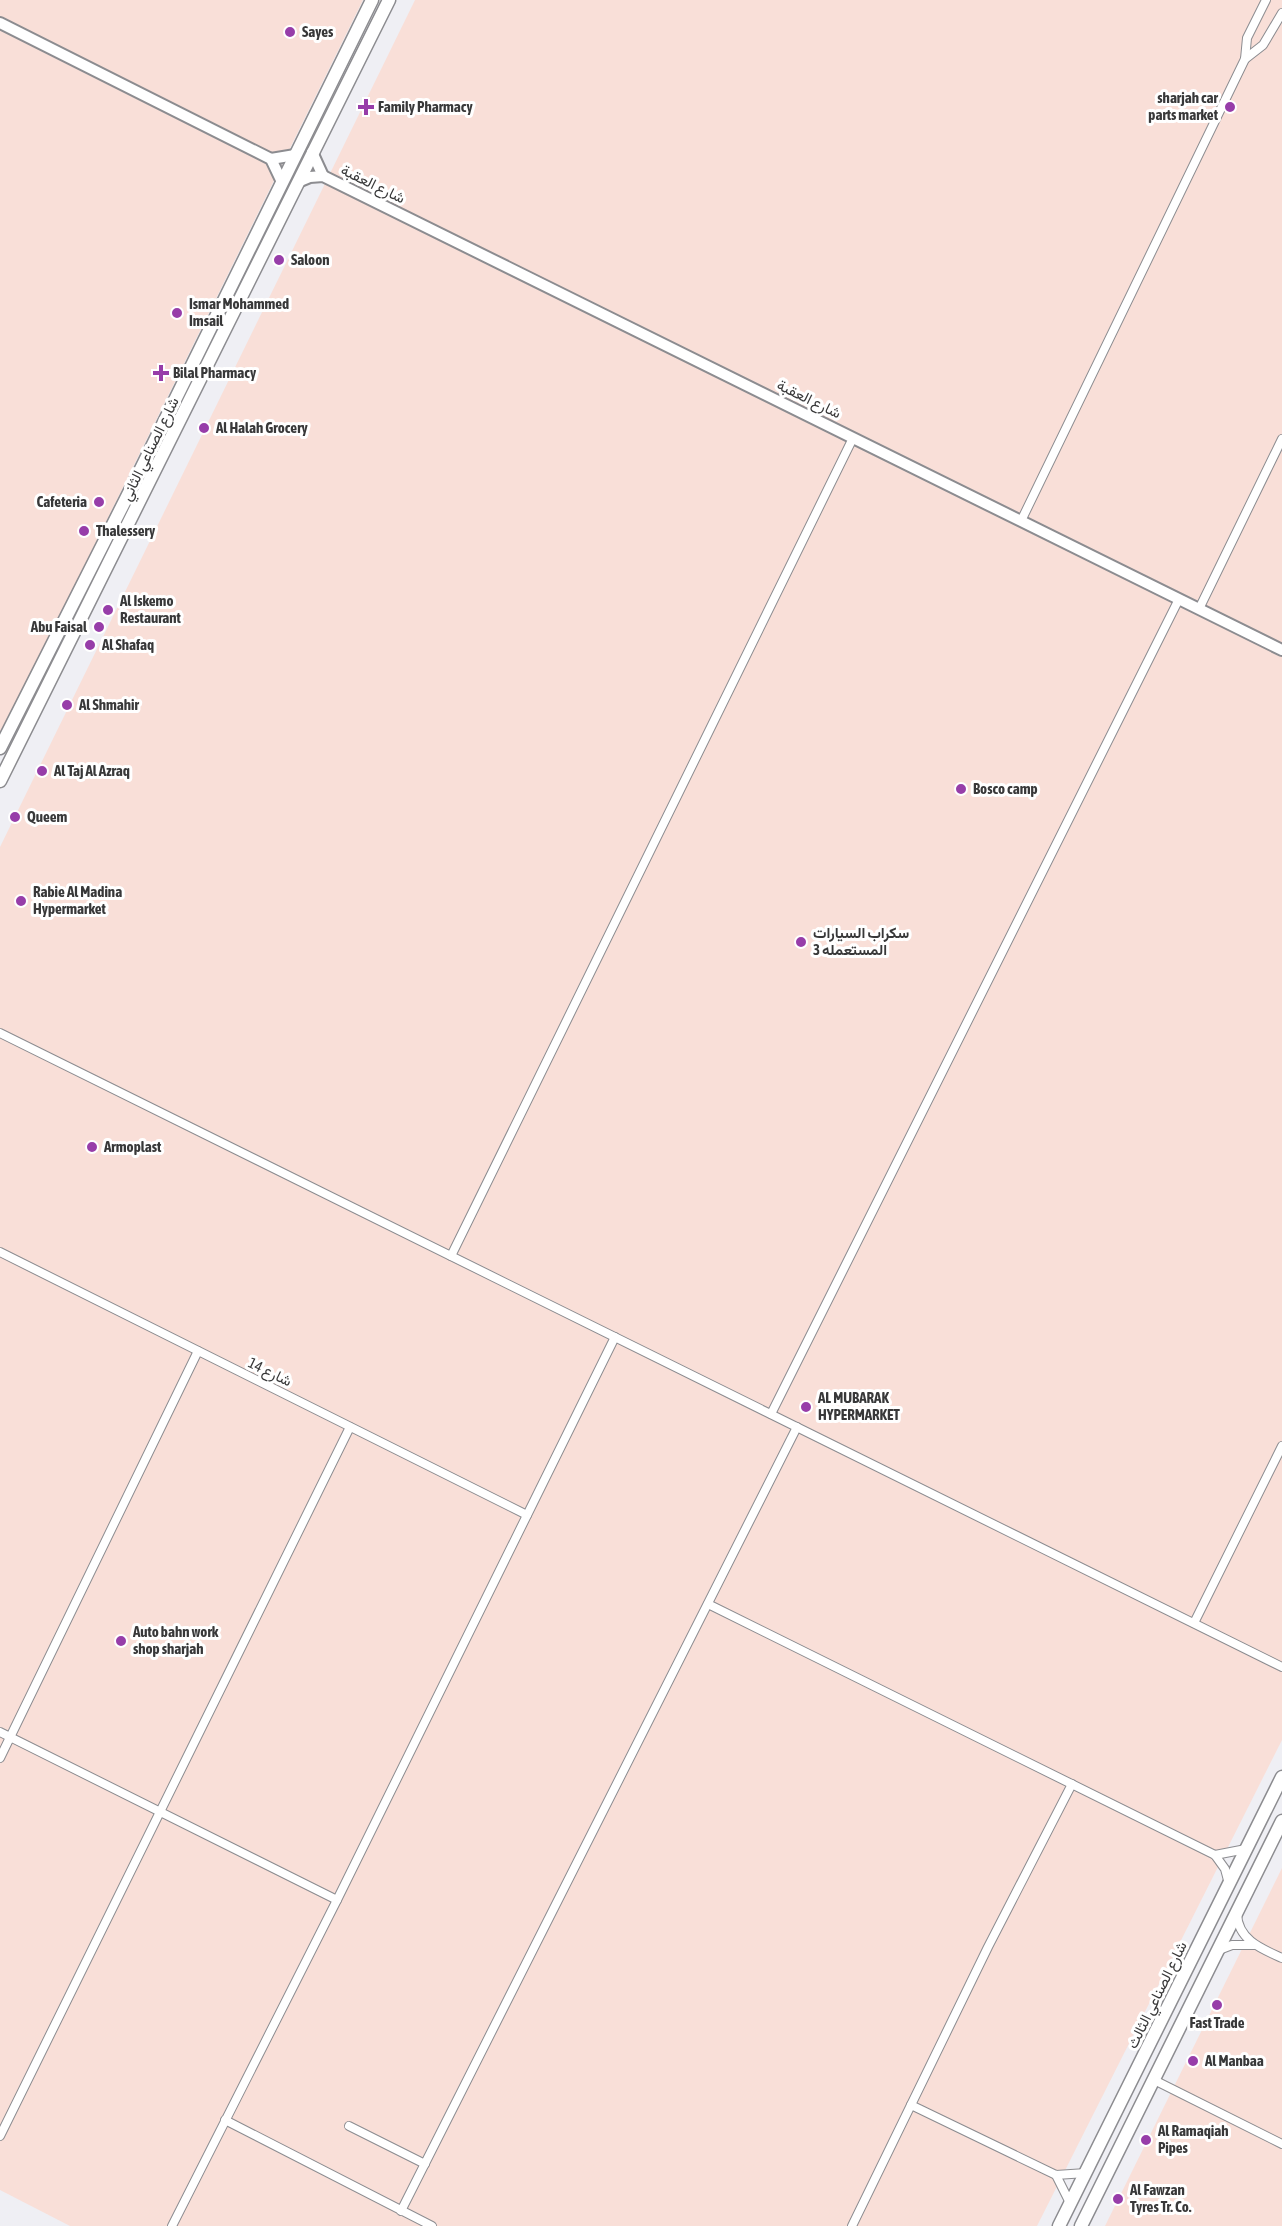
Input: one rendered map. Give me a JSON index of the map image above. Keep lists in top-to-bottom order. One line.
{"streets":{"main road":["شارع الصناعي الثاني","شارع الصناعي الثالث"],"street":["شارع العقبة","شارع 14"]},"crossings":[["شارع العقبة","شارع الصناعي الثاني"]],"places":{"other":["Sayes","sharjah car parts market","Saloon","Ismar Mohammed Imsail","Al Halah Grocery","Cafeteria","Thalessery","Al Iskemo Restaurant","Abu Faisal","Al Shafaq","Al Shmahir","Al Taj Al Azraq","Bosco camp","Queem","Rabie Al Madina Hypermarket","سكراب السيارات المستعمله 3","Armoplast","AL MUBARAK HYPERMARKET","Auto bahn work shop sharjah","Fast Trade","Al Manbaa","Al Ramaqiah Pipes","Al Fawzan Tyres Tr. Co."],"health":["Family Pharmacy","Bilal Pharmacy"]}}
